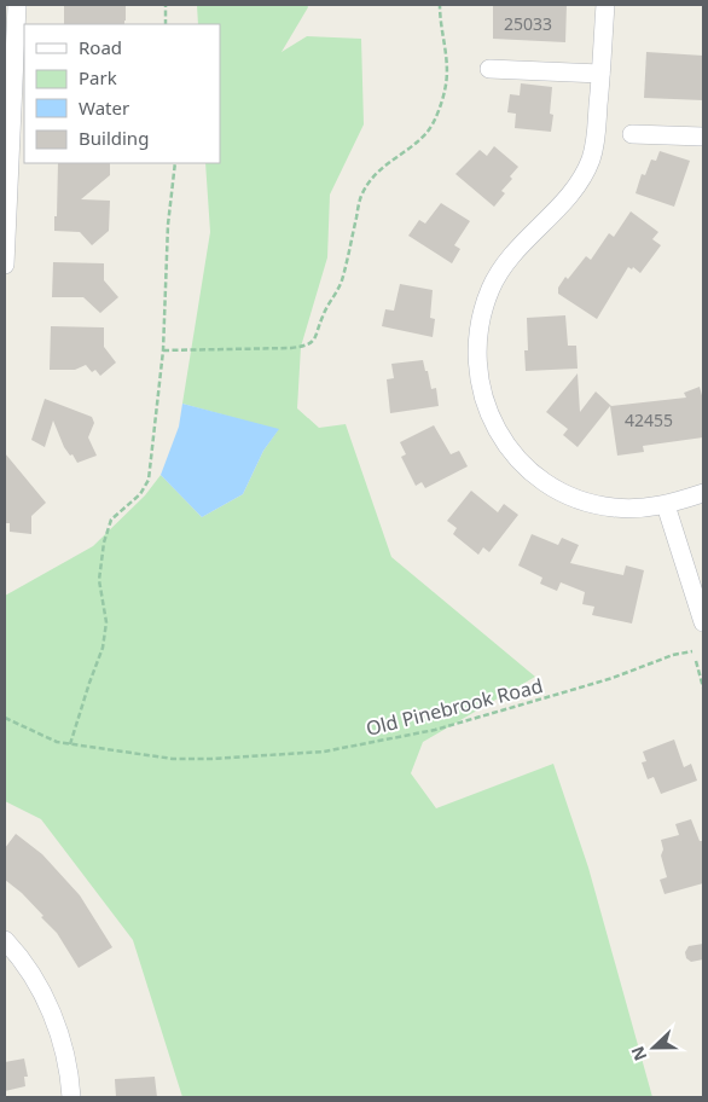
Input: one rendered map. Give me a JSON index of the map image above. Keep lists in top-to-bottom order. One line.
{"streets":{"path":["Old Pinebrook Road"]},"house_numbers":["25033","42455"],"legend":["Road","Park","Water","Building"],"north":"left"}
